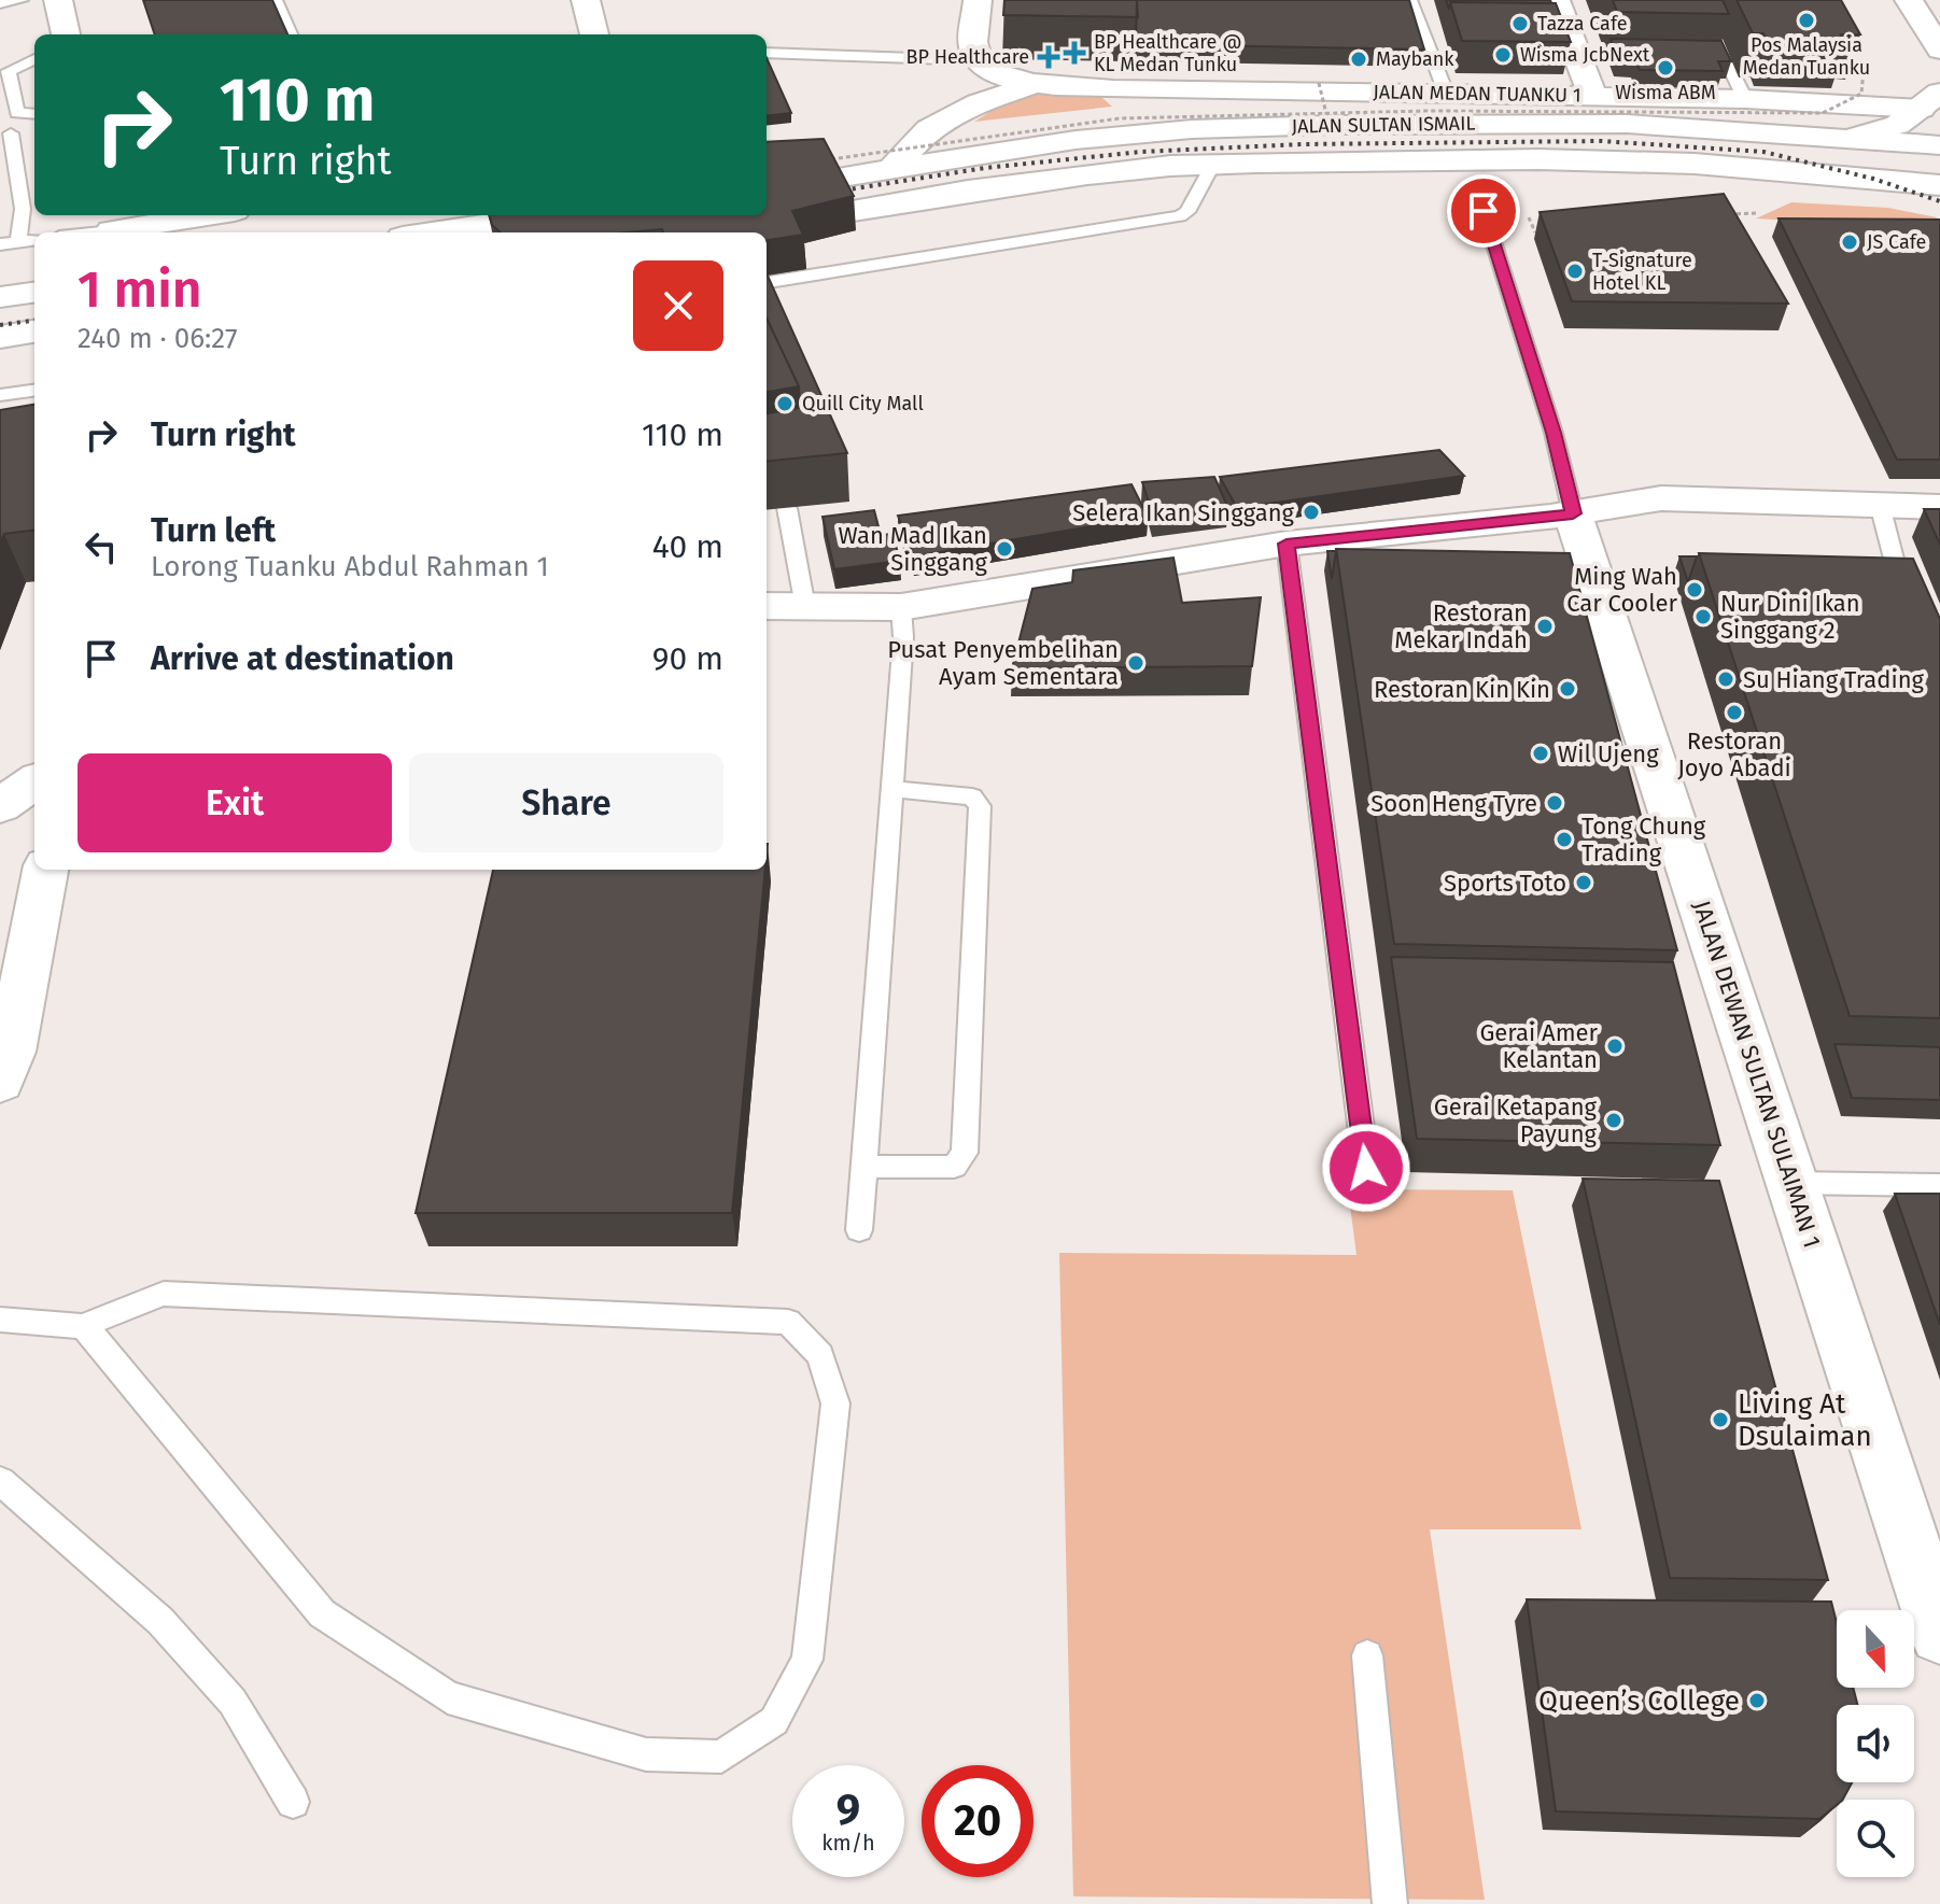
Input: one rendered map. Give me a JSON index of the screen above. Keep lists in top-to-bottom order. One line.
{"streets":{"street":["JALAN MEDAN TUANKU 1","JALAN SULTAN ISMAIL","JALAN DEWAN SULTAN SULAIMAN 1"]},"places":{"other":["Pos Malaysia Medan Tuanku","Tazza Cafe","Wisma JcbNext","Maybank","Wisma ABM","JS Cafe","T-Signature Hotel KL","Quill City Mall","Selera Ikan Singgang","Wan Mad Ikan Singgang","Ming Wah Car Cooler","Nur Dini Ikan Singgang 2","Restoran Mekar Indah","Pusat Penyembelihan Ayam Sementara","Su Hiang Trading","Restoran Kin Kin","Restoran Joyo Abadi","Wil Ujeng","Soon Heng Tyre","Tong Chung Trading","Sports Toto","Gerai Amer Kelantan","Gerai Ketapang Payung","Living At Dsulaiman","Queen’s College"],"health":["BP Healthcare @ KL Medan Tunku","BP Healthcare"]},"north":"bottom","page":{"turn":["110 m","Turn right"],"heading":["1 min","240 m · 06:27"],"list":[{"name":"Turn right","value":"110 m"},{"name":"Turn left","note":"Lorong Tuanku Abdul Rahman 1","value":"40 m"},{"name":"Arrive at destination","value":"90 m"}],"buttons":["Exit","Share"],"speed":"9 km/h","limit":"20"}}
